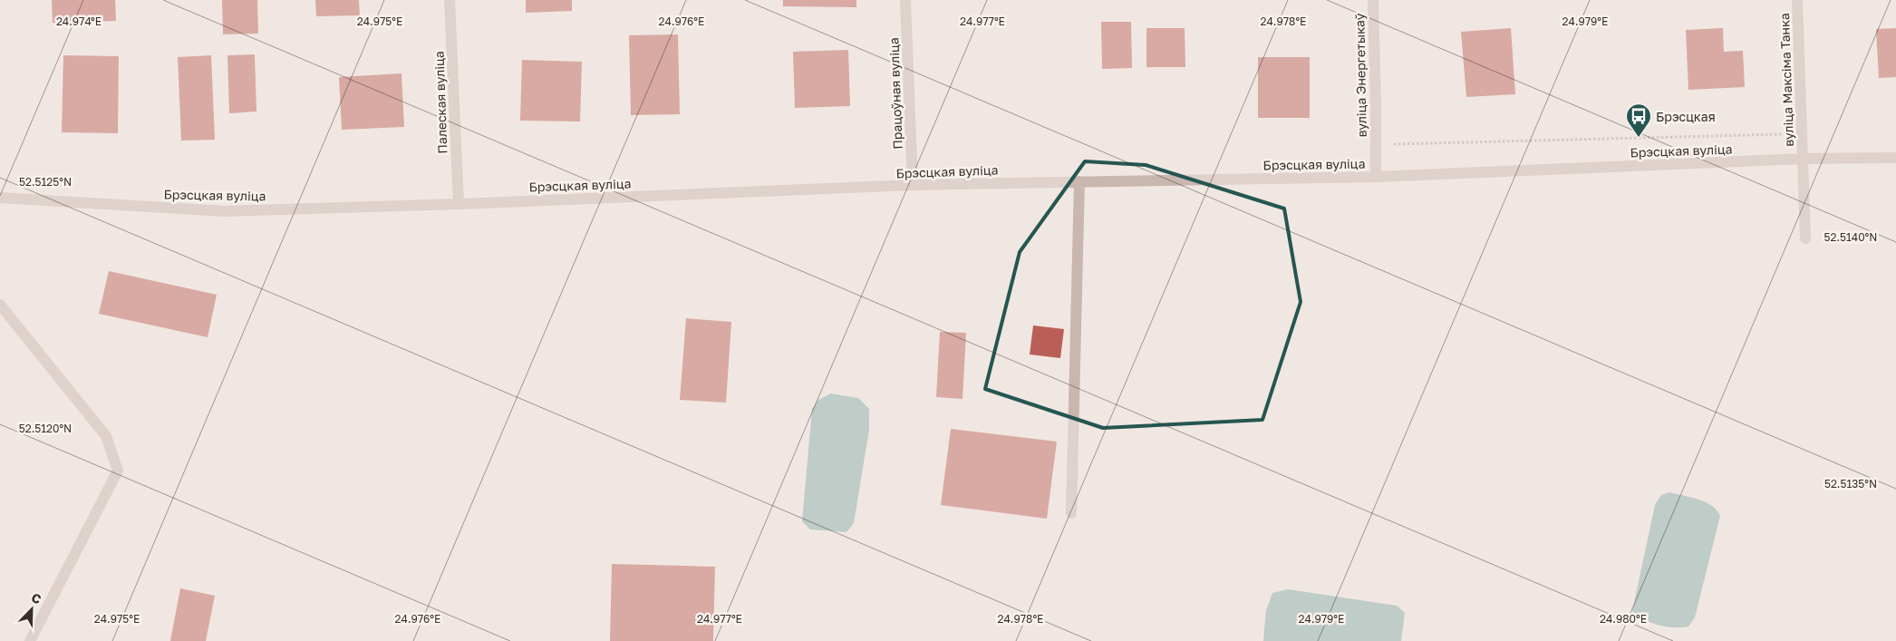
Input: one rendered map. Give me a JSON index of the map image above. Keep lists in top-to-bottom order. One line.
{"streets":{"street":["вуліца Энергетыкаў","вуліца Максіма Танка","Працоўная вуліца","Палеская вуліца","Брэсцкая вуліца"]},"crossings":[["вуліца Энергетыкаў","Брэсцкая вуліца"],["вуліца Максіма Танка","Брэсцкая вуліца"],["Працоўная вуліца","Брэсцкая вуліца"],["Палеская вуліца","Брэсцкая вуліца"]],"places":{"bus stop":["Брэсцкая"]},"north":"top right","coordinates":["24.974°E","24.975°E","24.976°E","24.977°E","24.978°E","24.979°E","52.5125°N","52.5140°N","52.5120°N","52.5135°N","24.980°E"]}
